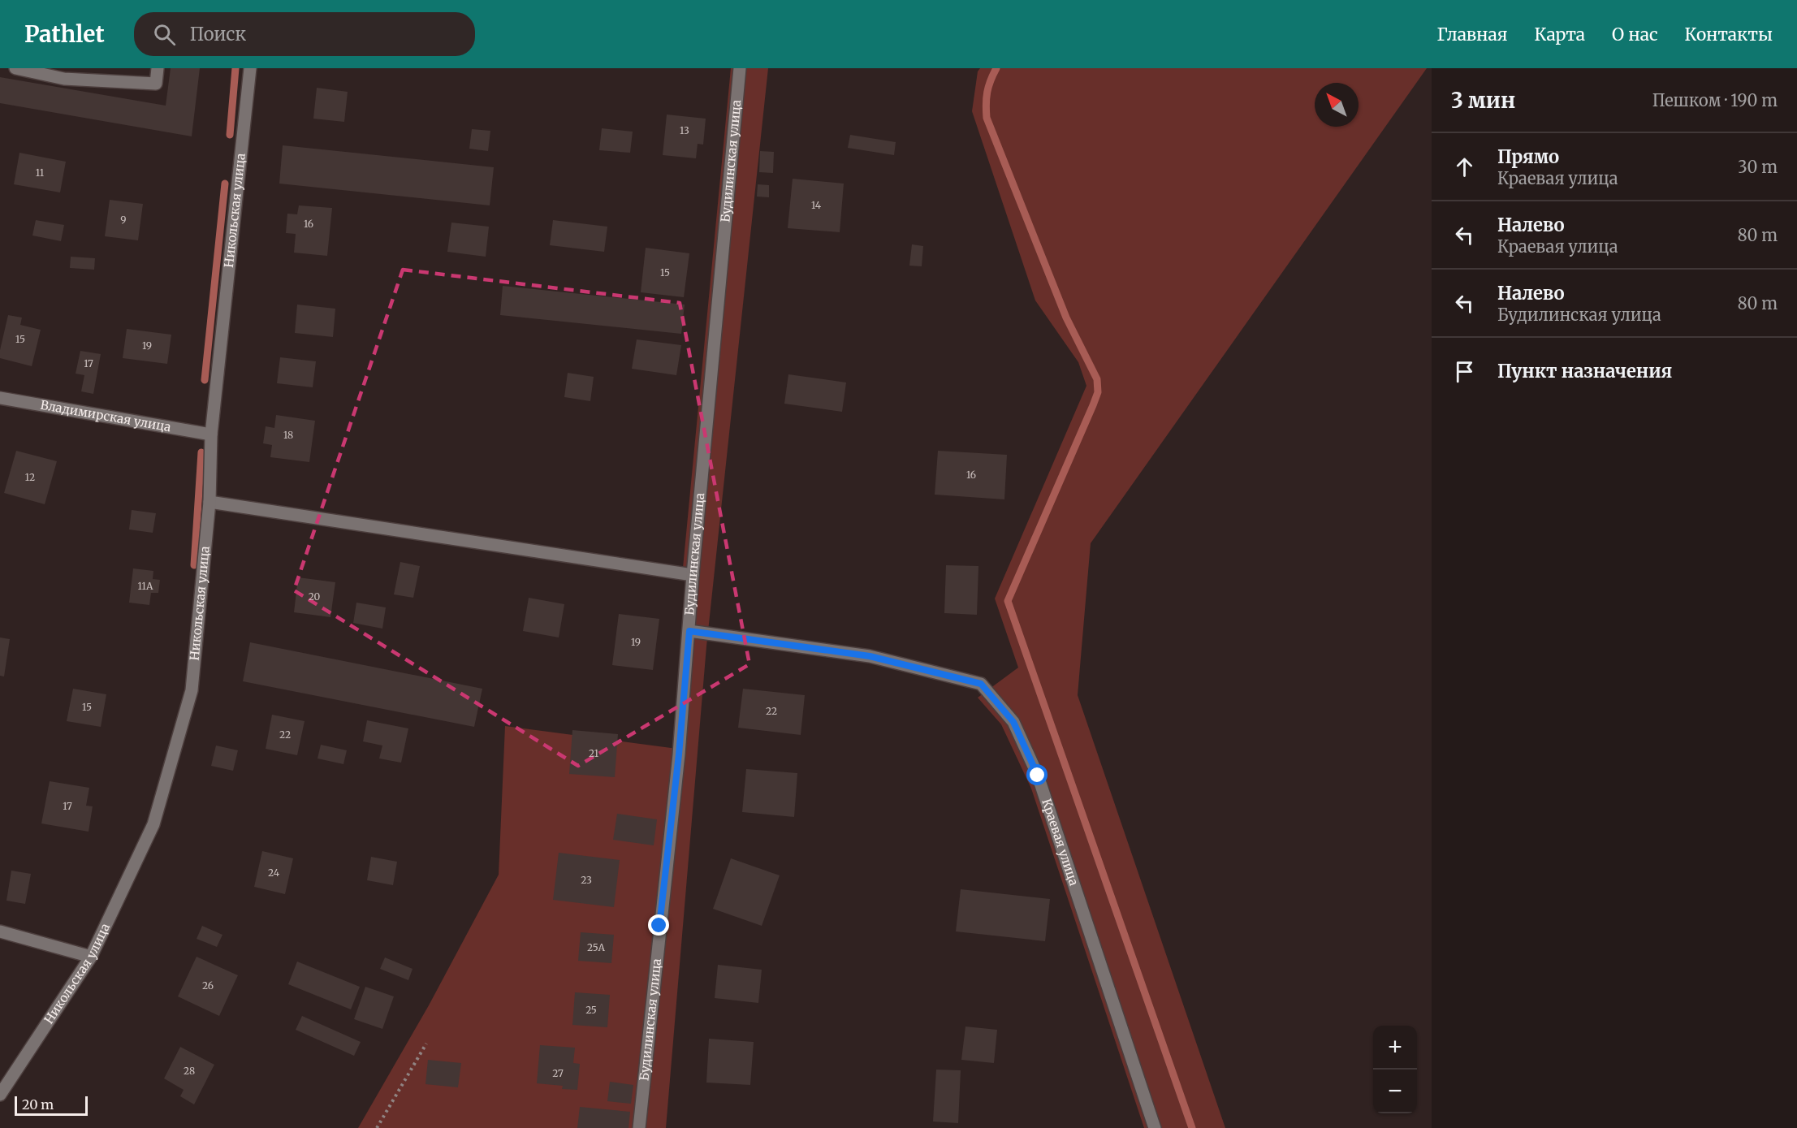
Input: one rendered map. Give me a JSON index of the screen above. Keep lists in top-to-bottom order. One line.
{"streets":{"street":["Будилинская улица","Никольская улица","Владимирская улица","Краевая улица"]},"crossings":[["Будилинская улица","Краевая улица"],["Никольская улица","Владимирская улица"]],"house_numbers":["13","11","14","9","16","15","15","19","17","18","16","12","11А","20","19","15","22","22","21","17","24","23","25А","26","25","28","27"],"scale_bar":"20 m","north":"top left","page":{"header":"Pathlet","search":"Поиск","nav":["Главная","Карта","О нас","Контакты"],"heading":["3 мин","Пешком · 190 m"],"list":[["Прямо","Краевая улица","30 m"],["Налево","Краевая улица","80 m"],["Налево","Будилинская улица","80 m"],"Пункт назначения"],"map_buttons":["+","−"],"scale":"20 m"}}
